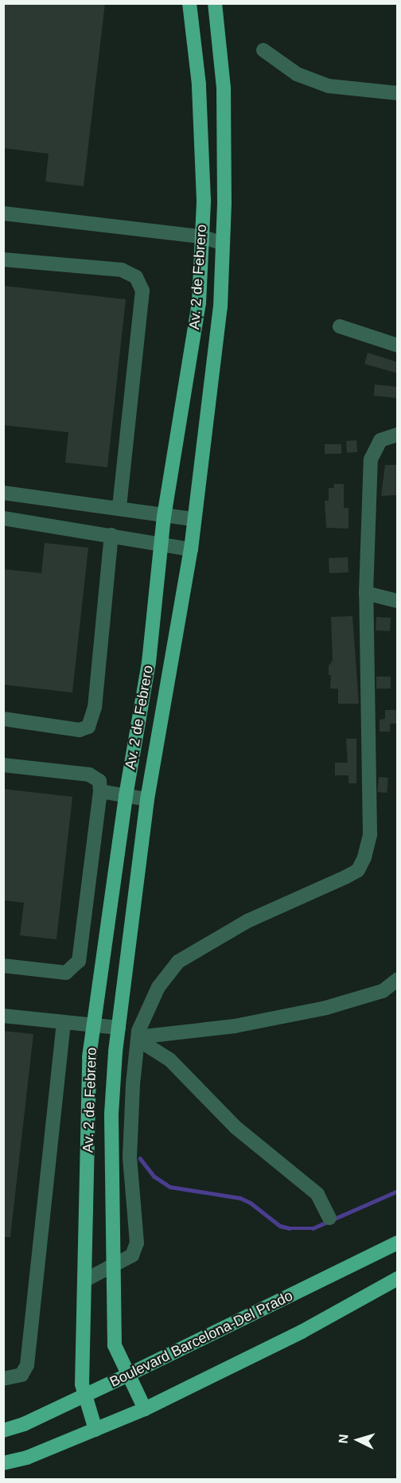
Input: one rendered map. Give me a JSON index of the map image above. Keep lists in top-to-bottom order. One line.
{"streets":{"main road":["Av. 2 de Febrero","Boulevard Barcelona-Del Prado"]},"crossings":[["Av. 2 de Febrero","Boulevard Barcelona-Del Prado"]],"north":"left"}
